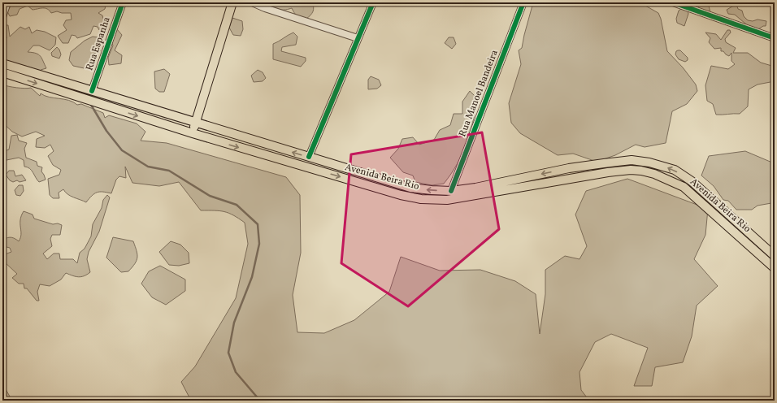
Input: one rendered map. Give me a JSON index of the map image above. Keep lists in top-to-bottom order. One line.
{"streets":{"main road":["Avenida Beira Rio"],"street":["Rua Espanha","Rua Manoel Bandeira"]},"crossings":[["Rua Espanha","Avenida Beira Rio"],["Rua Manoel Bandeira","Avenida Beira Rio"]]}
